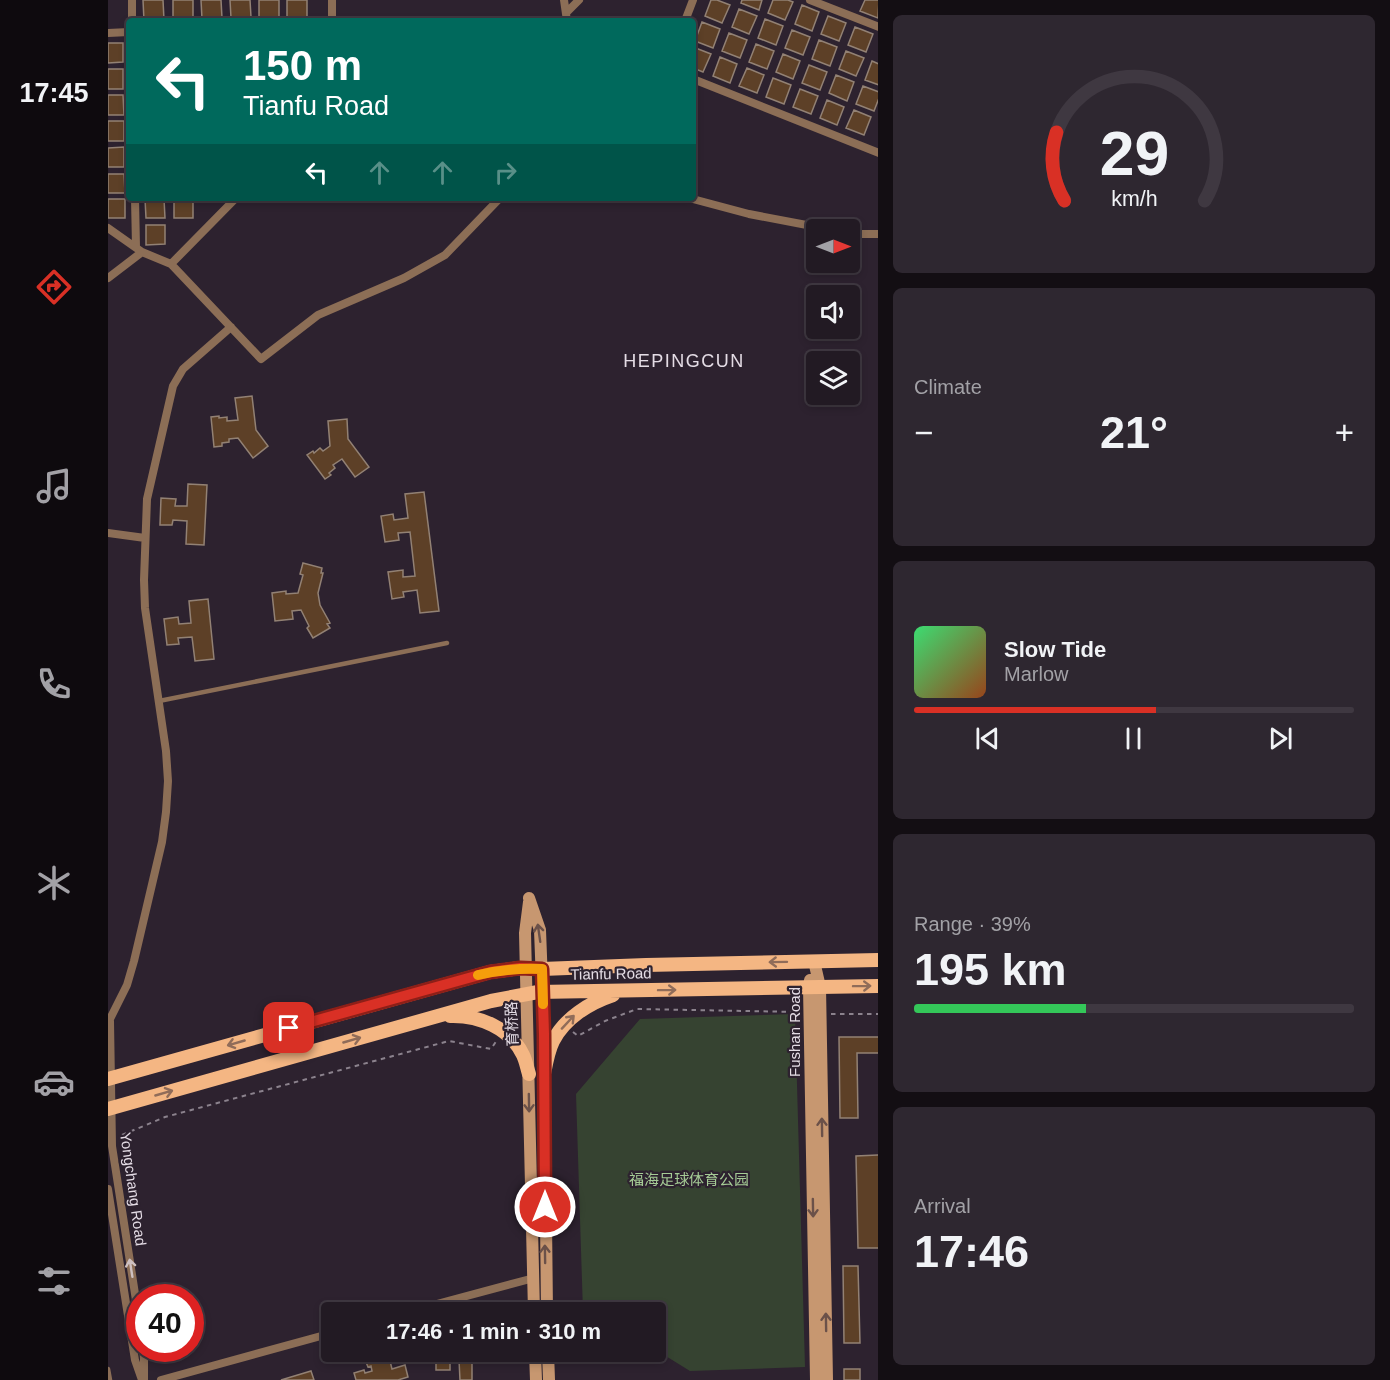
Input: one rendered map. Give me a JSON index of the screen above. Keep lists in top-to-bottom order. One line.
{"streets":{"main road":["Tianfu Road"],"street":["育桥路","Fushan Road","Yongchang Road"]},"crossings":[["Tianfu Road","育桥路"],["Tianfu Road","Fushan Road"],["Tianfu Road","Yongchang Road"]],"districts":["HEPINGCUN"],"parks":["福海足球体育公园"],"north":"right","page":{"tabs":"17:45","turn":["150 m","Tianfu Road"],"tile":["Climate",["Range · 39%","195 km"],["Arrival","17:46"]],"heat":["−","21°","+"],"song":["Slow Tide","Marlow"],"limit":"40","trip":"17:46 · 1 min · 310 m","gauge":["29","km/h"]}}
